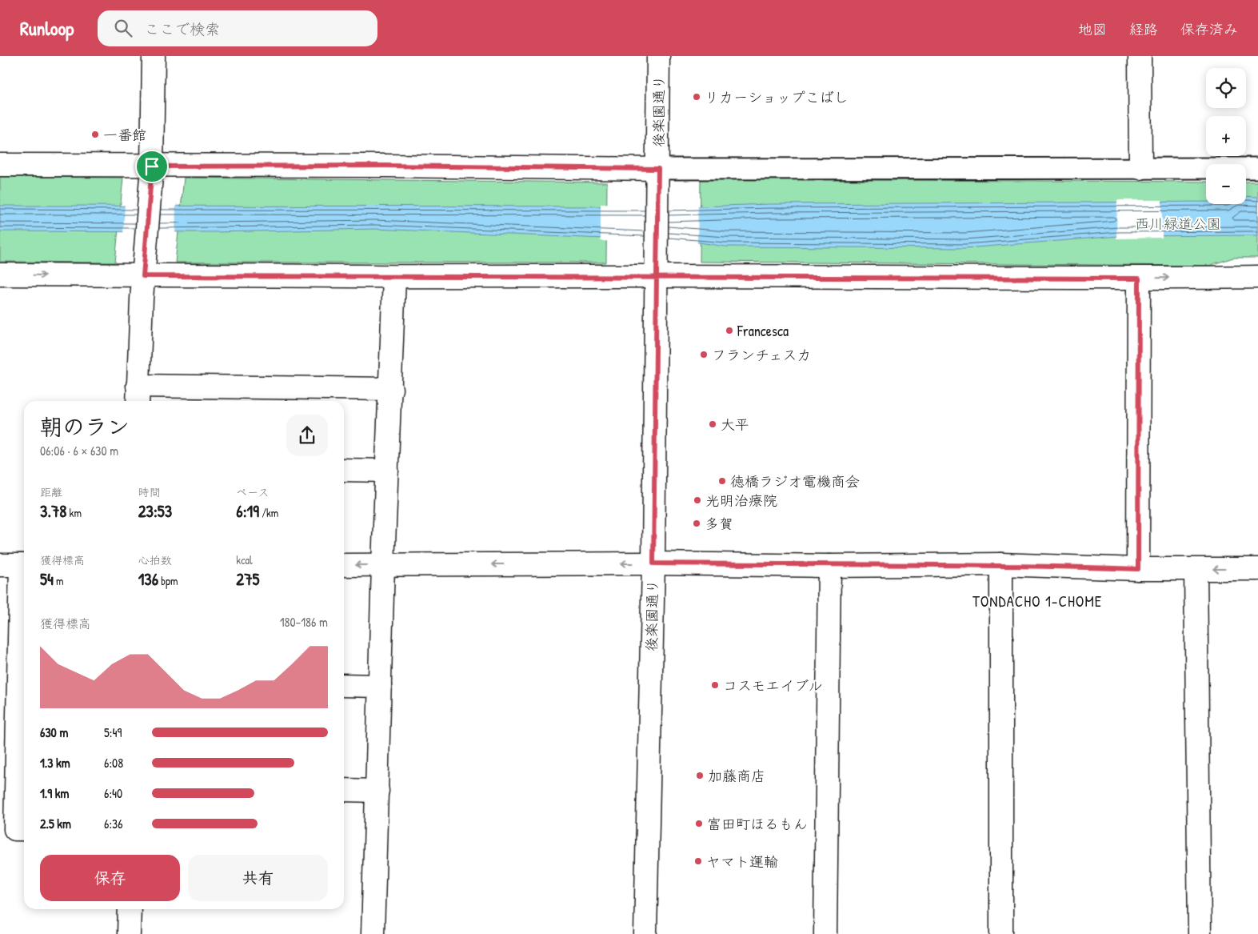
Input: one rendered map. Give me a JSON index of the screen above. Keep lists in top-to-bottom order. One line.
{"streets":{"street":["後楽園通り"]},"districts":["TONDACHO 1-CHOME"],"parks":["西川緑道公園"],"places":["リカーショップこばし","一番館","Francesca","フランチェスカ","大平","徳橋ラジオ電機商会","光明治療院","多賀","コスモエイブル","加藤商店","富田町ほるもん","ヤマト運輸"],"page":{"header":"Runloop","search":"ここで検索","nav":["地図","経路","保存済み"],"map_buttons":["+","−"],"heading":["朝のラン","06:06 · 6 × 630 m"],"stats":[["距離","3.78 km"],["時間","23:53"],["ペース","6:19 /km"],["獲得標高","54 m"],["心拍数","136 bpm"],["kcal","275"]],"chart":["獲得標高","180–186 m"],"list":[{"name":"630 m","note":"5:49"},{"name":"1.3 km","note":"6:08"},{"name":"1.9 km","note":"6:40"},{"name":"2.5 km","note":"6:36"}],"buttons":["保存","共有"]}}
